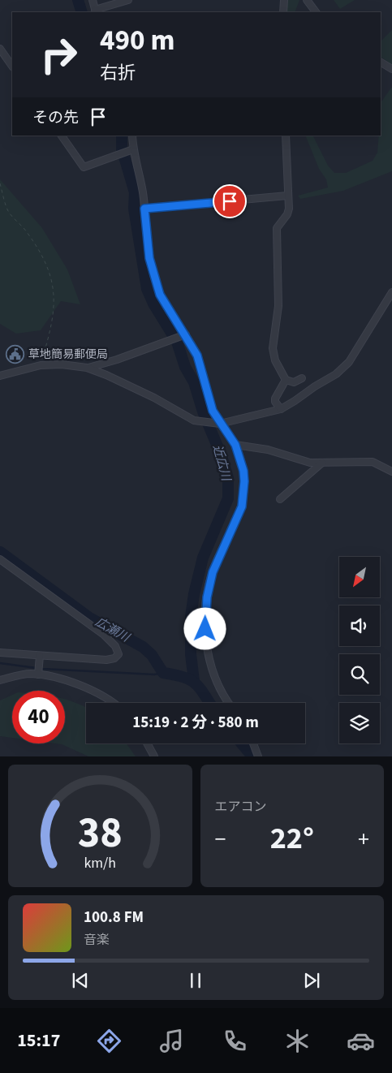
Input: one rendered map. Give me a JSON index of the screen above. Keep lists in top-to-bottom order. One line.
{"water":["近広川","広瀬川"],"places":{"public building":["草地簡易郵便局"]},"north":"bottom left","page":{"turn":["490 m","右折"],"then":"その先","limit":"40","trip":"15:19 · 2 分 · 580 m","tile":"エアコン","heat":["−","22°","+"],"song":["100.8 FM","音楽"],"tabs":"15:17","gauge":["38","km/h"]}}
